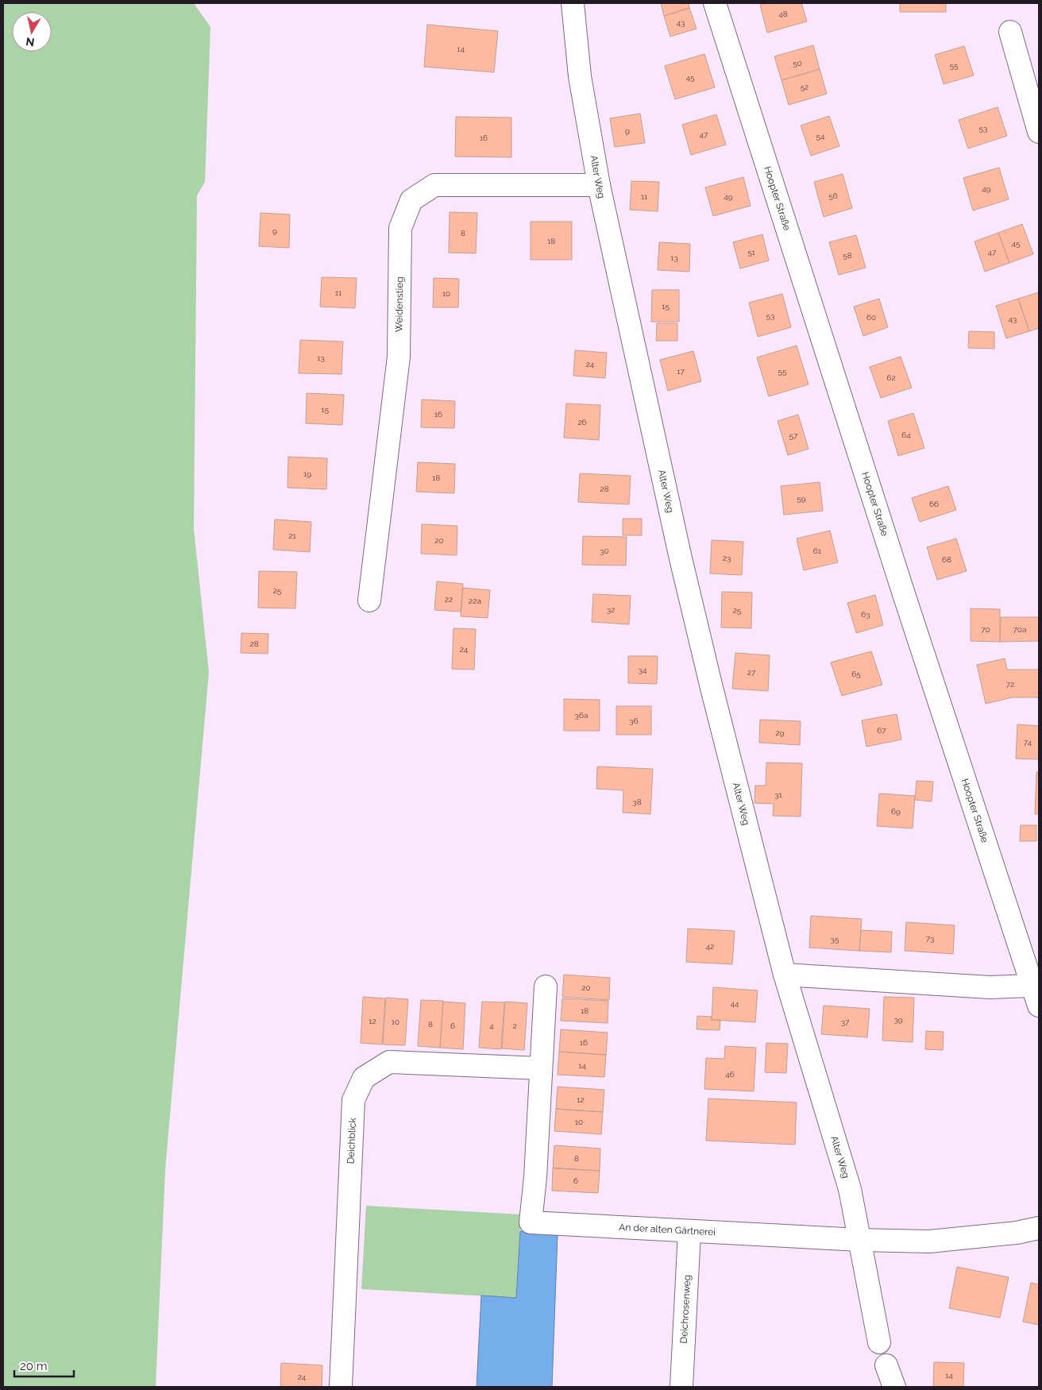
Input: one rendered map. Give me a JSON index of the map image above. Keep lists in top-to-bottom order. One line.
{"streets":{"street":["Alter Weg","Hoopter Straße","Weidenstieg","Deichblick","An der alten Gärtnerei","Deichrosenweg"]},"crossings":[["Alter Weg","Weidenstieg"],["Alter Weg","An der alten Gärtnerei"],["Deichblick","An der alten Gärtnerei"],["An der alten Gärtnerei","Deichrosenweg"]],"house_numbers":["48","43","14","50","55","45","52","53","9","47","54","16","49","56","11","49","9","8","18","45","51","47","58","13","11","10","15","53","60","43","13","24","17","55","62","15","16","26","64","57","19","18","28","59","66","21","20","30","61","23","68","25","22","22a","32","25","63","70","70a","28","24","34","27","65","72","36a","36","67","29","74","31","38","69","73","35","42","20","44","18","39","12","10","37","8","6","4","2","16","14","46","12","10","8","6","14","24"],"scale_bar":"20 m","north":"bottom"}
